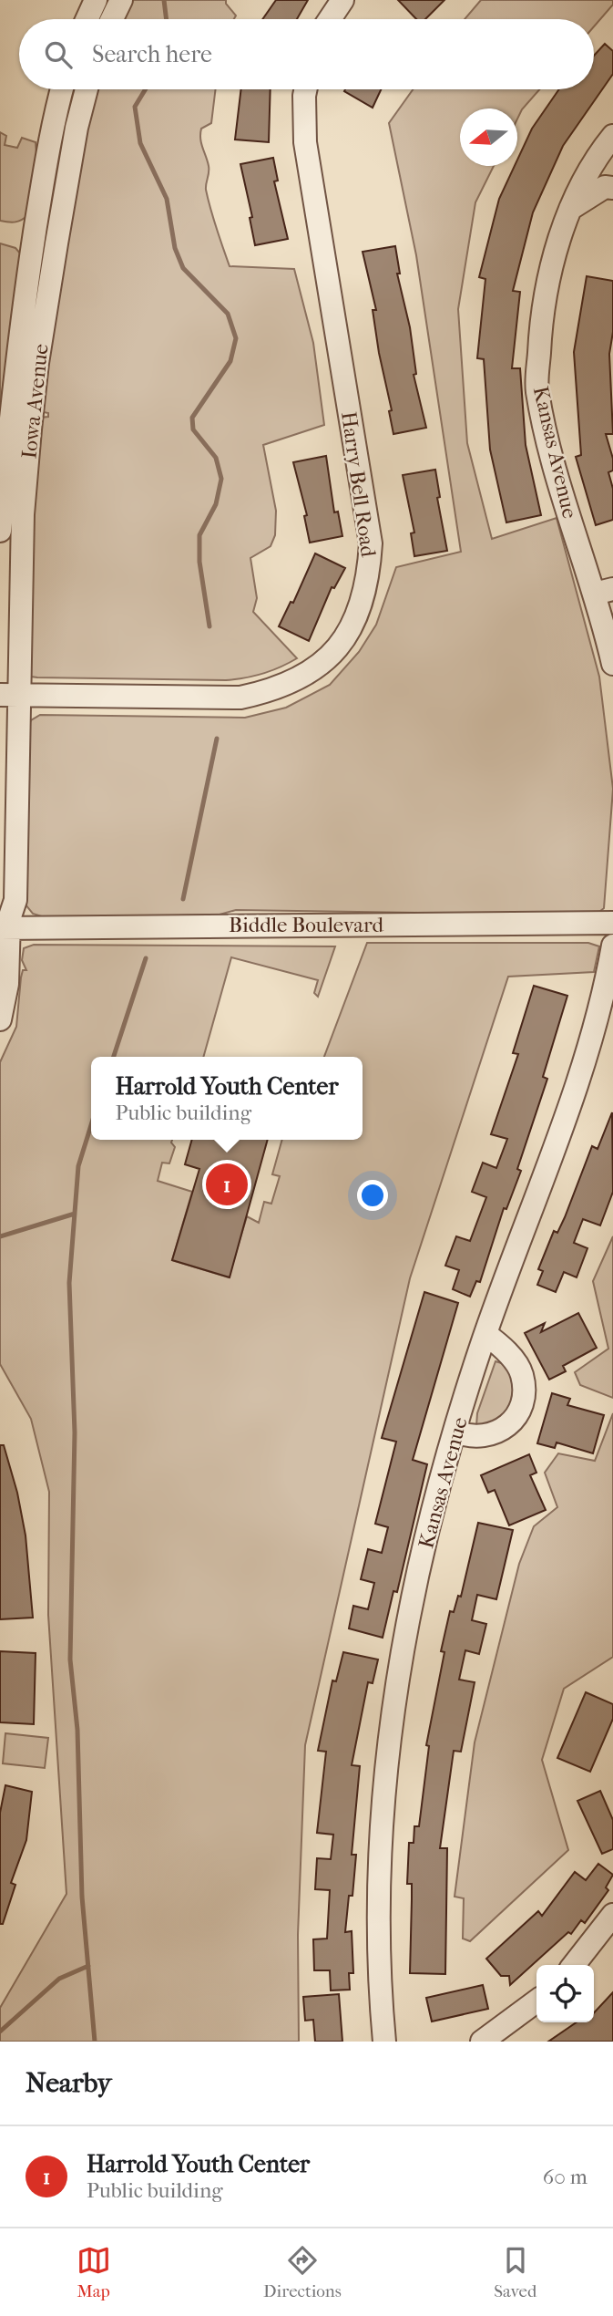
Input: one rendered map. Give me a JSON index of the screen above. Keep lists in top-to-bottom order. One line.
{"streets":{"street":["Iowa Avenue","Kansas Avenue","Harry Bell Road","Biddle Boulevard"]},"crossings":[["Iowa Avenue","Harry Bell Road"],["Iowa Avenue","Biddle Boulevard"]],"north":"left","page":{"search":"Search here","popup":["Harrold Youth Center","Public building"],"pins":"1","heading":"Nearby","list":[{"mark":"1","name":"Harrold Youth Center","note":"Public building","value":"60 m"}],"nav":["Map","Directions","Saved"]}}
